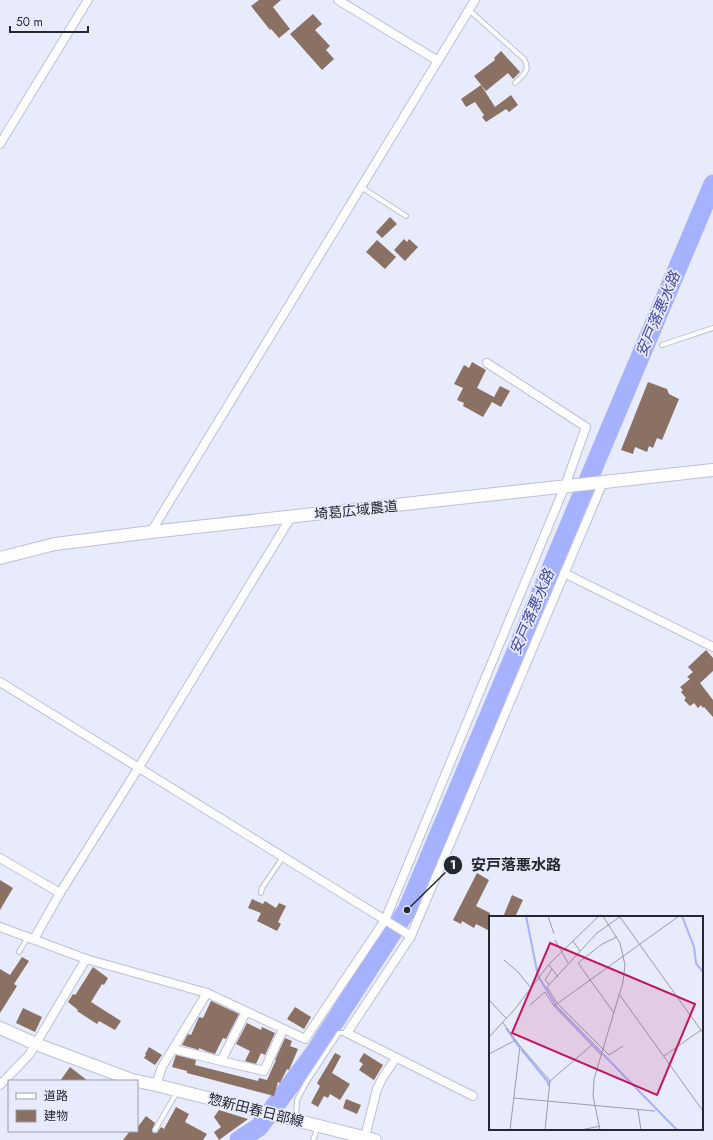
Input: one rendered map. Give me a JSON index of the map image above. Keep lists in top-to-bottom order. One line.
{"streets":{"street":["埼葛広域農道","惣新田春日部線"]},"water":["安戸落悪水路"],"places":["安戸落悪水路"],"legend":["道路","建物"],"scale_bar":"50 m"}
